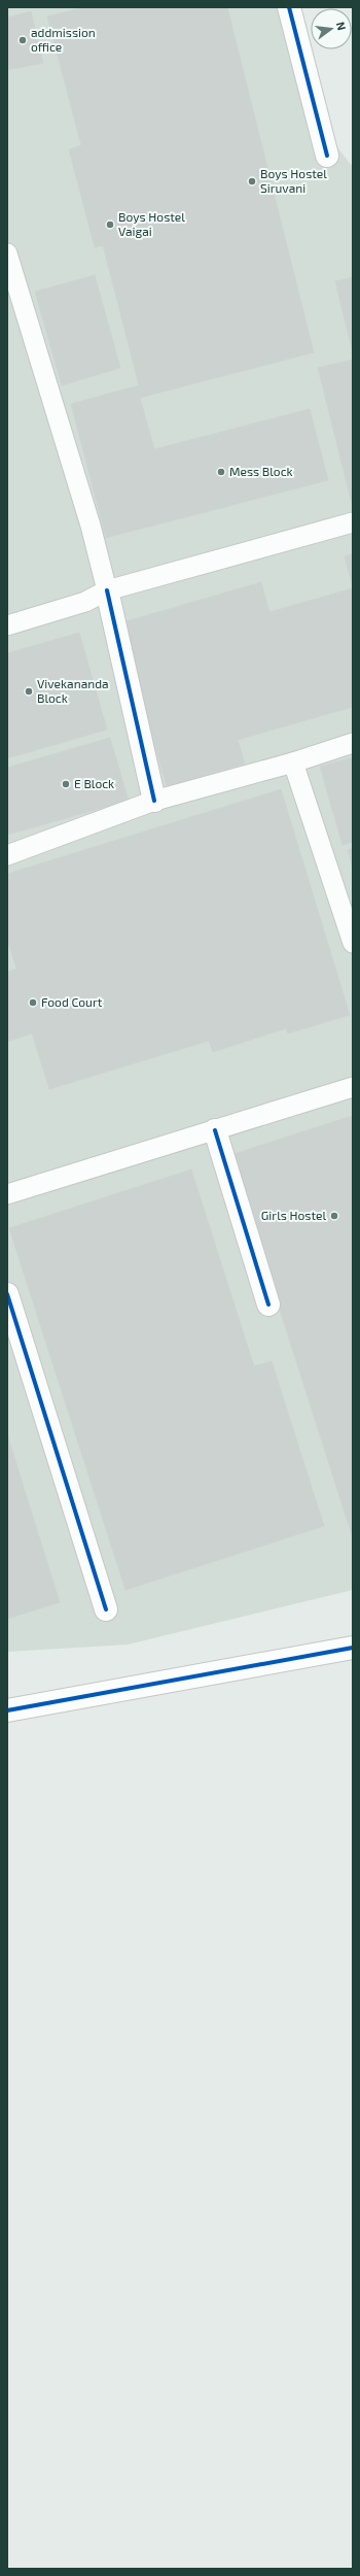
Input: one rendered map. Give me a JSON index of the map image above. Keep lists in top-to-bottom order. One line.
{"places":["addmission office","Boys Hostel Siruvani","Boys Hostel Vaigai","Mess Block","Vivekananda Block","E Block","Food Court","Girls Hostel"],"north":"right"}
